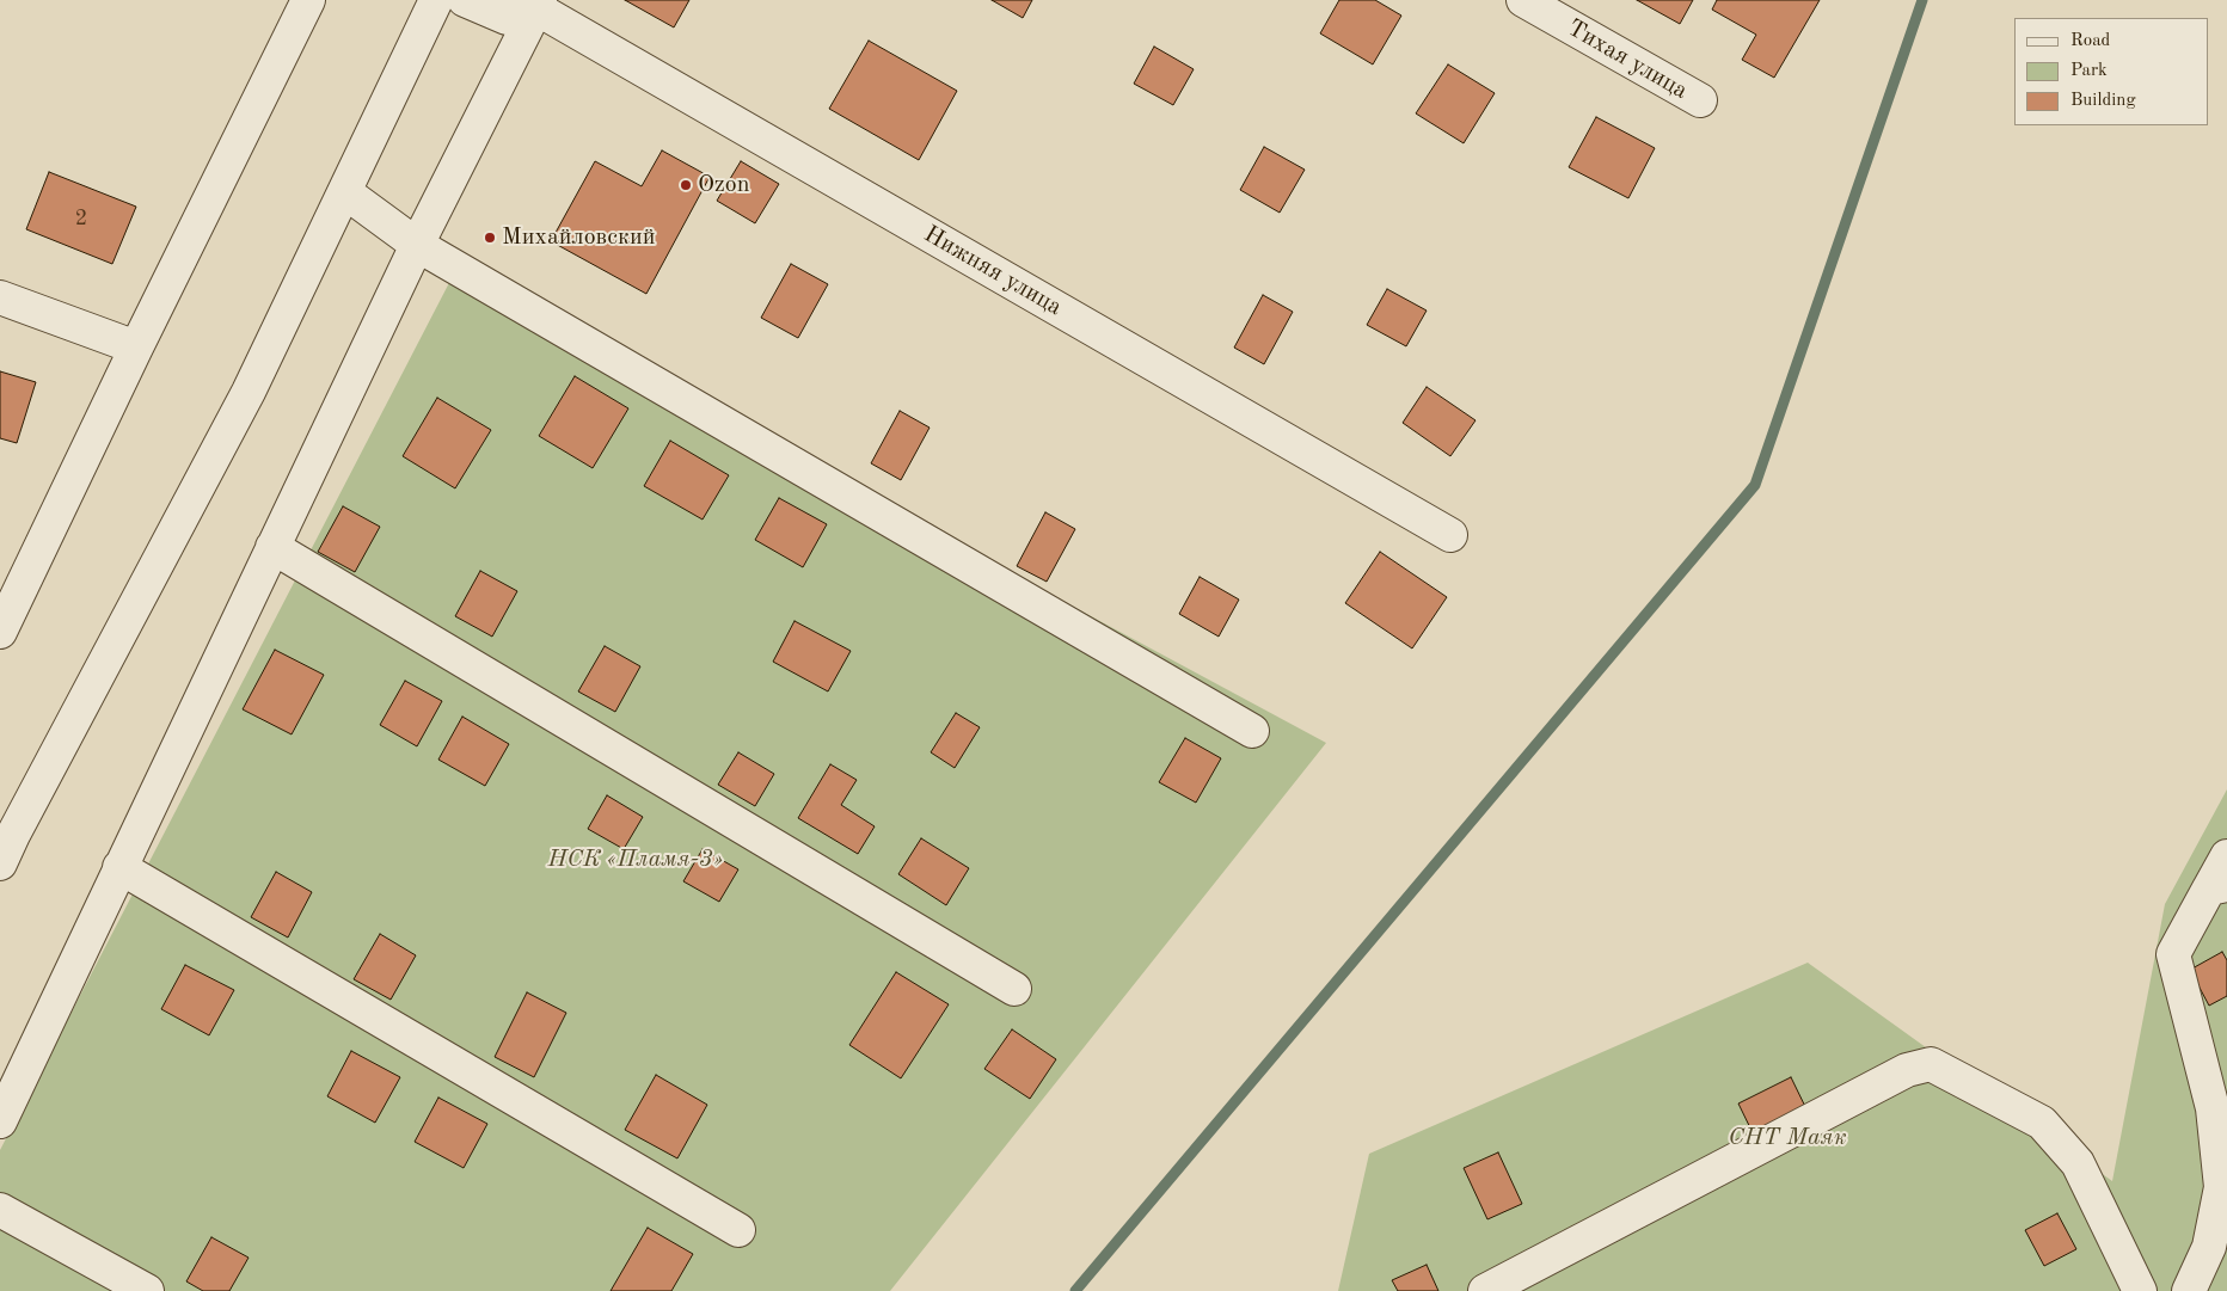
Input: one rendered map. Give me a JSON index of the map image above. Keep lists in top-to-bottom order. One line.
{"streets":{"street":["Тихая улица","Нижняя улица"]},"parks":["НСК «Пламя-3»","СНТ Маяк"],"places":["Ozon","Михайловский"],"house_numbers":["2"],"legend":["Road","Park","Building"]}
